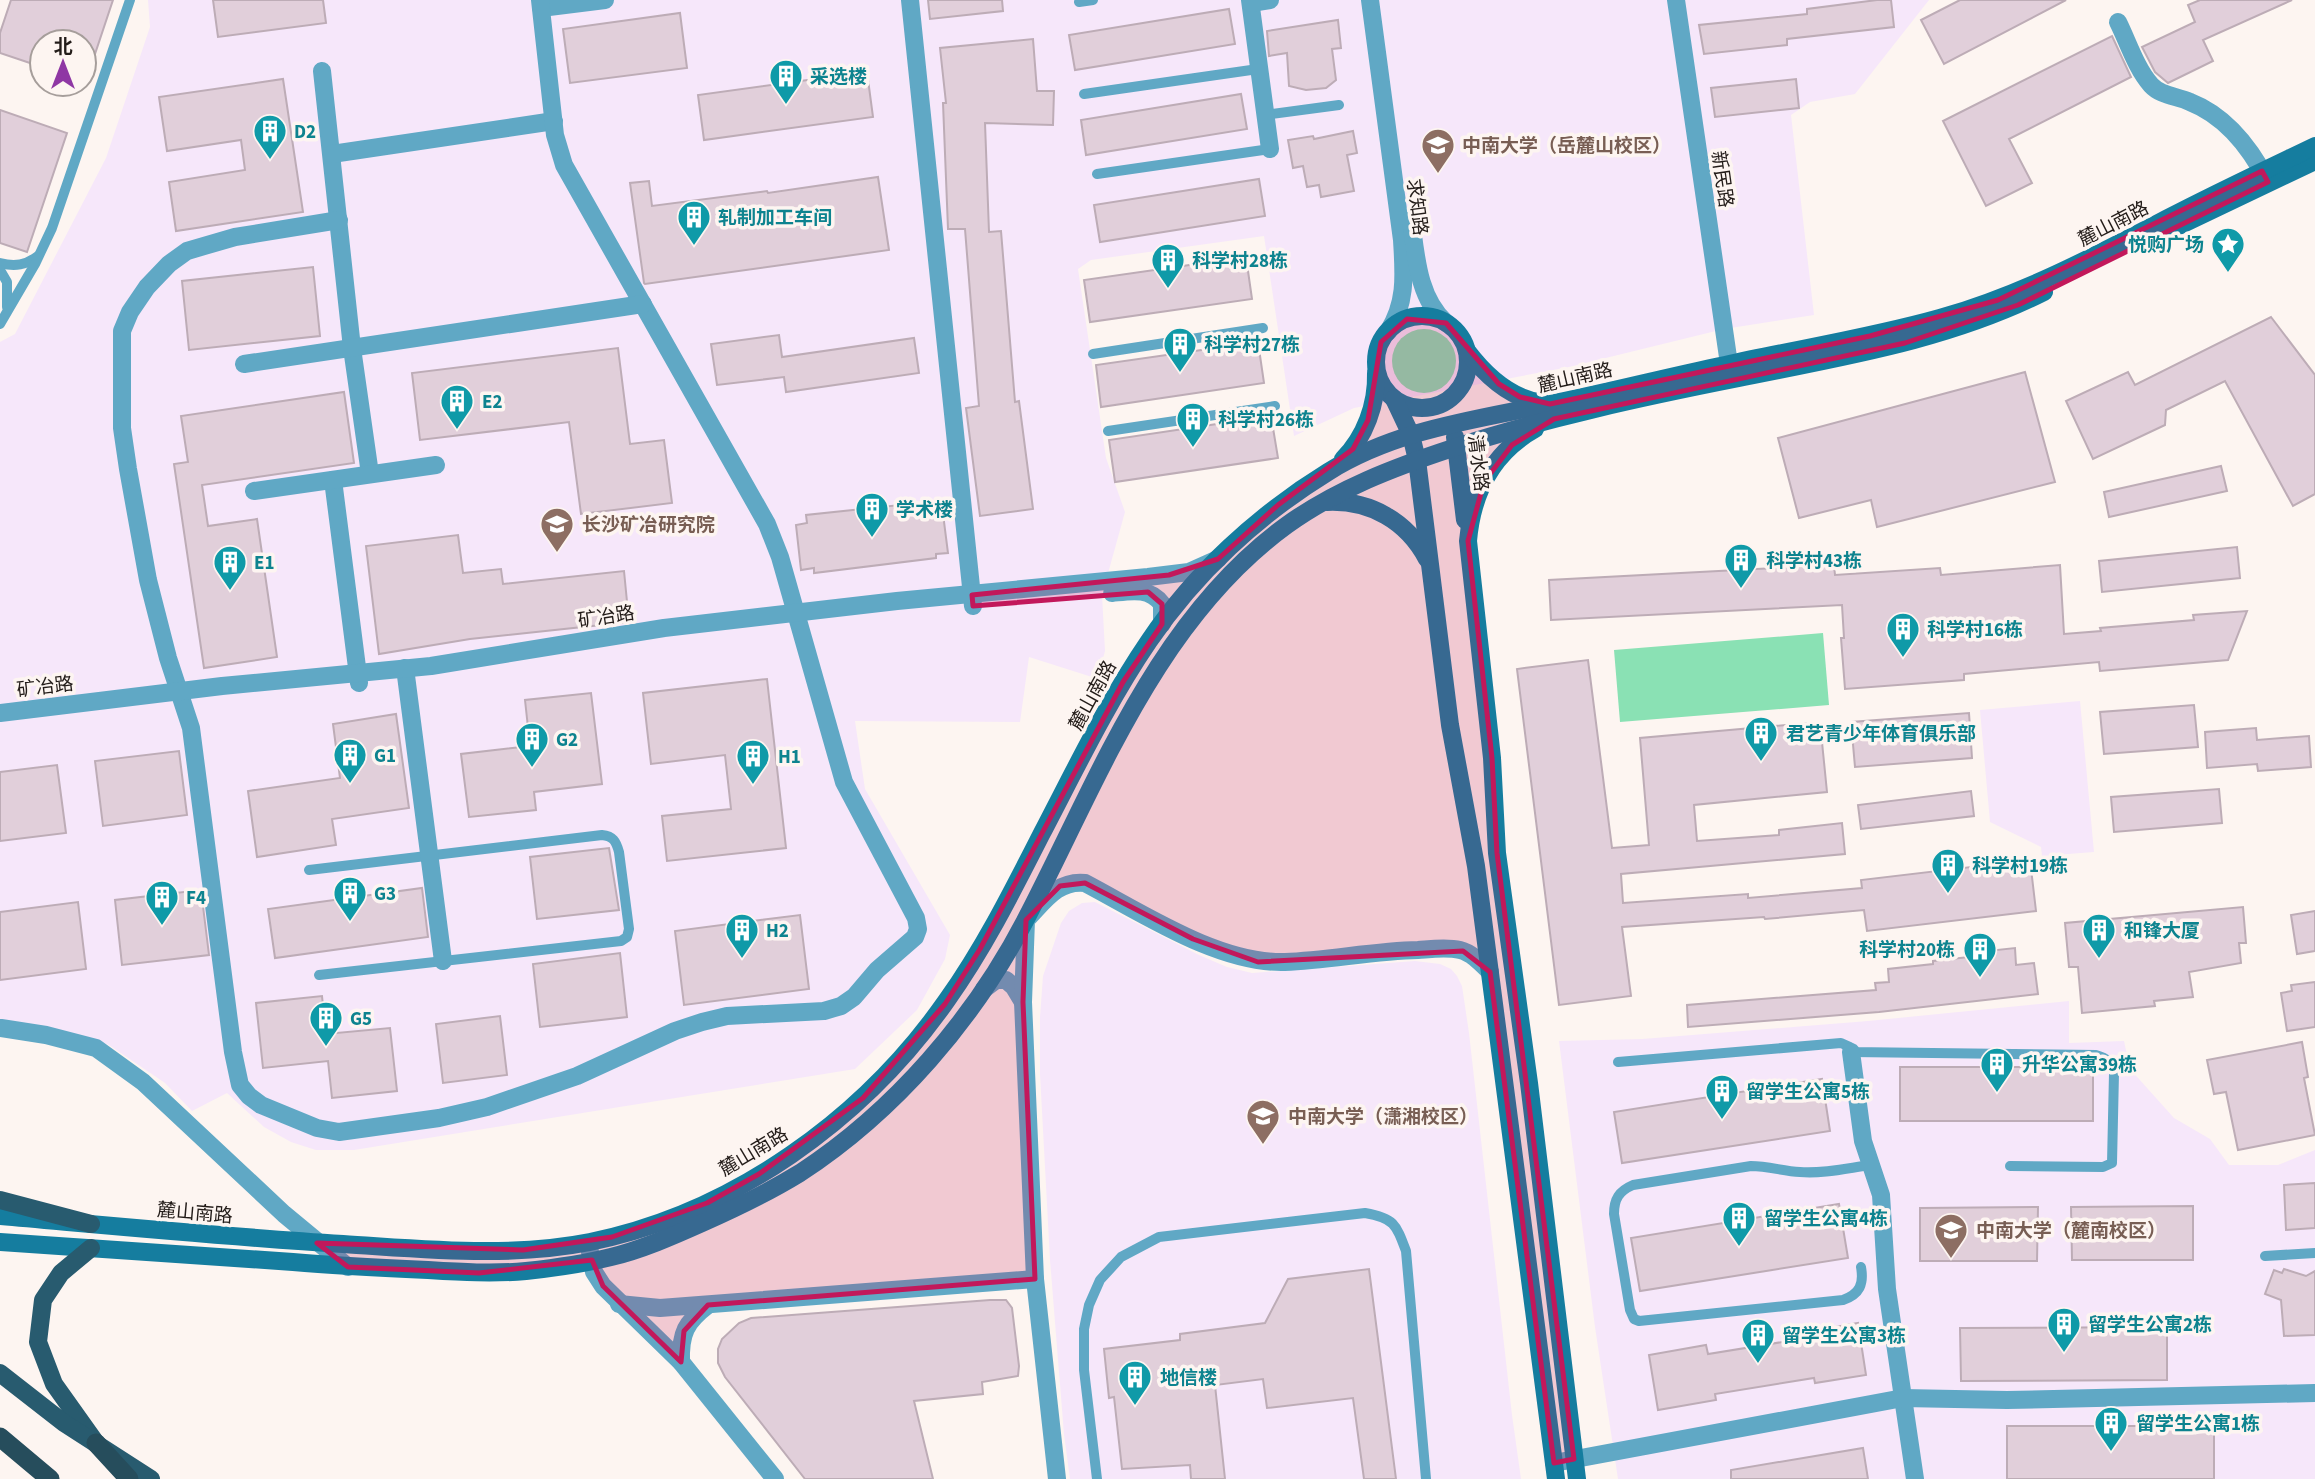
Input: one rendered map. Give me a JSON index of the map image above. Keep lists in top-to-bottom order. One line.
{"streets":{"main road":["麓山南路","清水路"],"street":["新民路","求知路","矿冶路"]},"crossings":[["新民路","麓山南路"],["求知路","清水路"],["麓山南路","清水路"],["麓山南路","矿冶路"]],"places":{"building":["采选楼","D2","轧制加工车间","科学村28栋","科学村27栋","E2","科学村26栋","学术楼","科学村43栋","E1","科学村16栋","君艺青少年体育俱乐部","G2","G1","H1","科学村19栋","G3","F4","H2","和锋大厦","科学村20栋","G5","升华公寓39栋","留学生公寓5栋","留学生公寓4栋","留学生公寓2栋","留学生公寓3栋","地信楼","留学生公寓1栋"],"school or university":["中南大学（岳麓山校区）","长沙矿冶研究院","中南大学（潇湘校区）","中南大学（麓南校区）"],"place":["悦购广场"]},"north":"top"}
